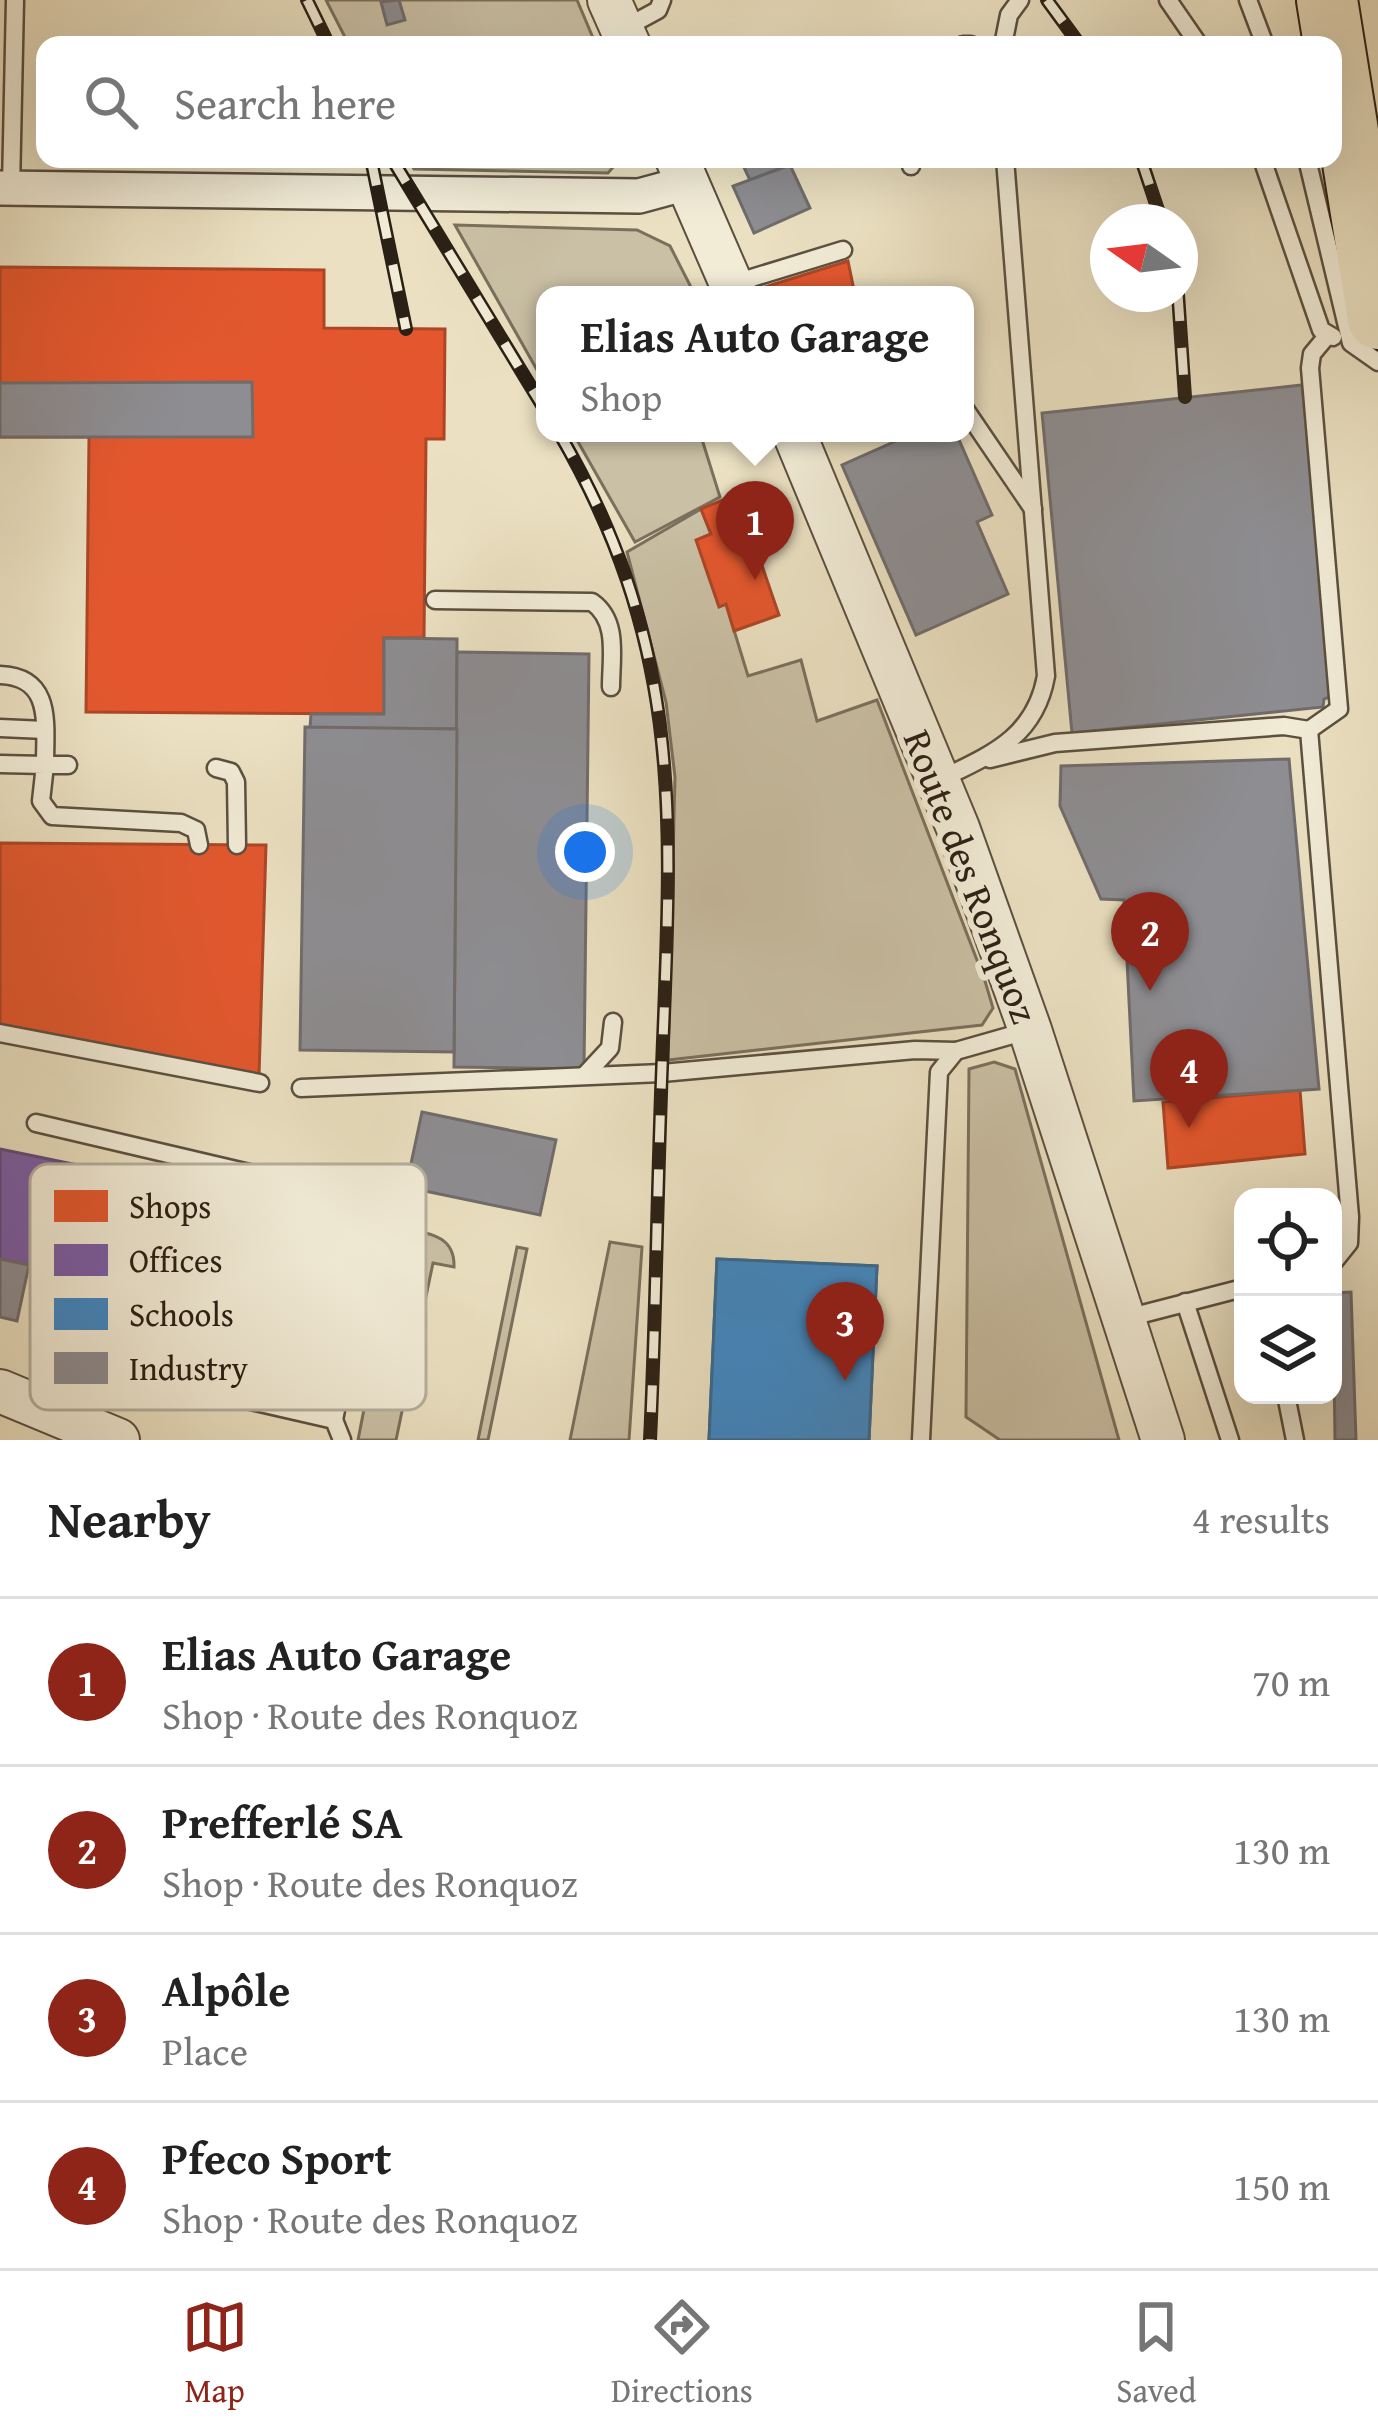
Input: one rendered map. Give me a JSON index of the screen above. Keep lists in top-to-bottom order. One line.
{"streets":{"street":["Route des Ronquoz"]},"legend":["Shops","Offices","Schools","Industry"],"north":"left","page":{"search":"Search here","popup":["Elias Auto Garage","Shop"],"pins":["1","2","4","3"],"heading":["Nearby","4 results"],"list":[{"mark":"1","name":"Elias Auto Garage","note":"Shop · Route des Ronquoz","value":"70 m"},{"mark":"2","name":"Prefferlé SA","note":"Shop · Route des Ronquoz","value":"130 m"},{"mark":"3","name":"Alpôle","note":"Place","value":"130 m"},{"mark":"4","name":"Pfeco Sport","note":"Shop · Route des Ronquoz","value":"150 m"}],"nav":["Map","Directions","Saved"]}}
